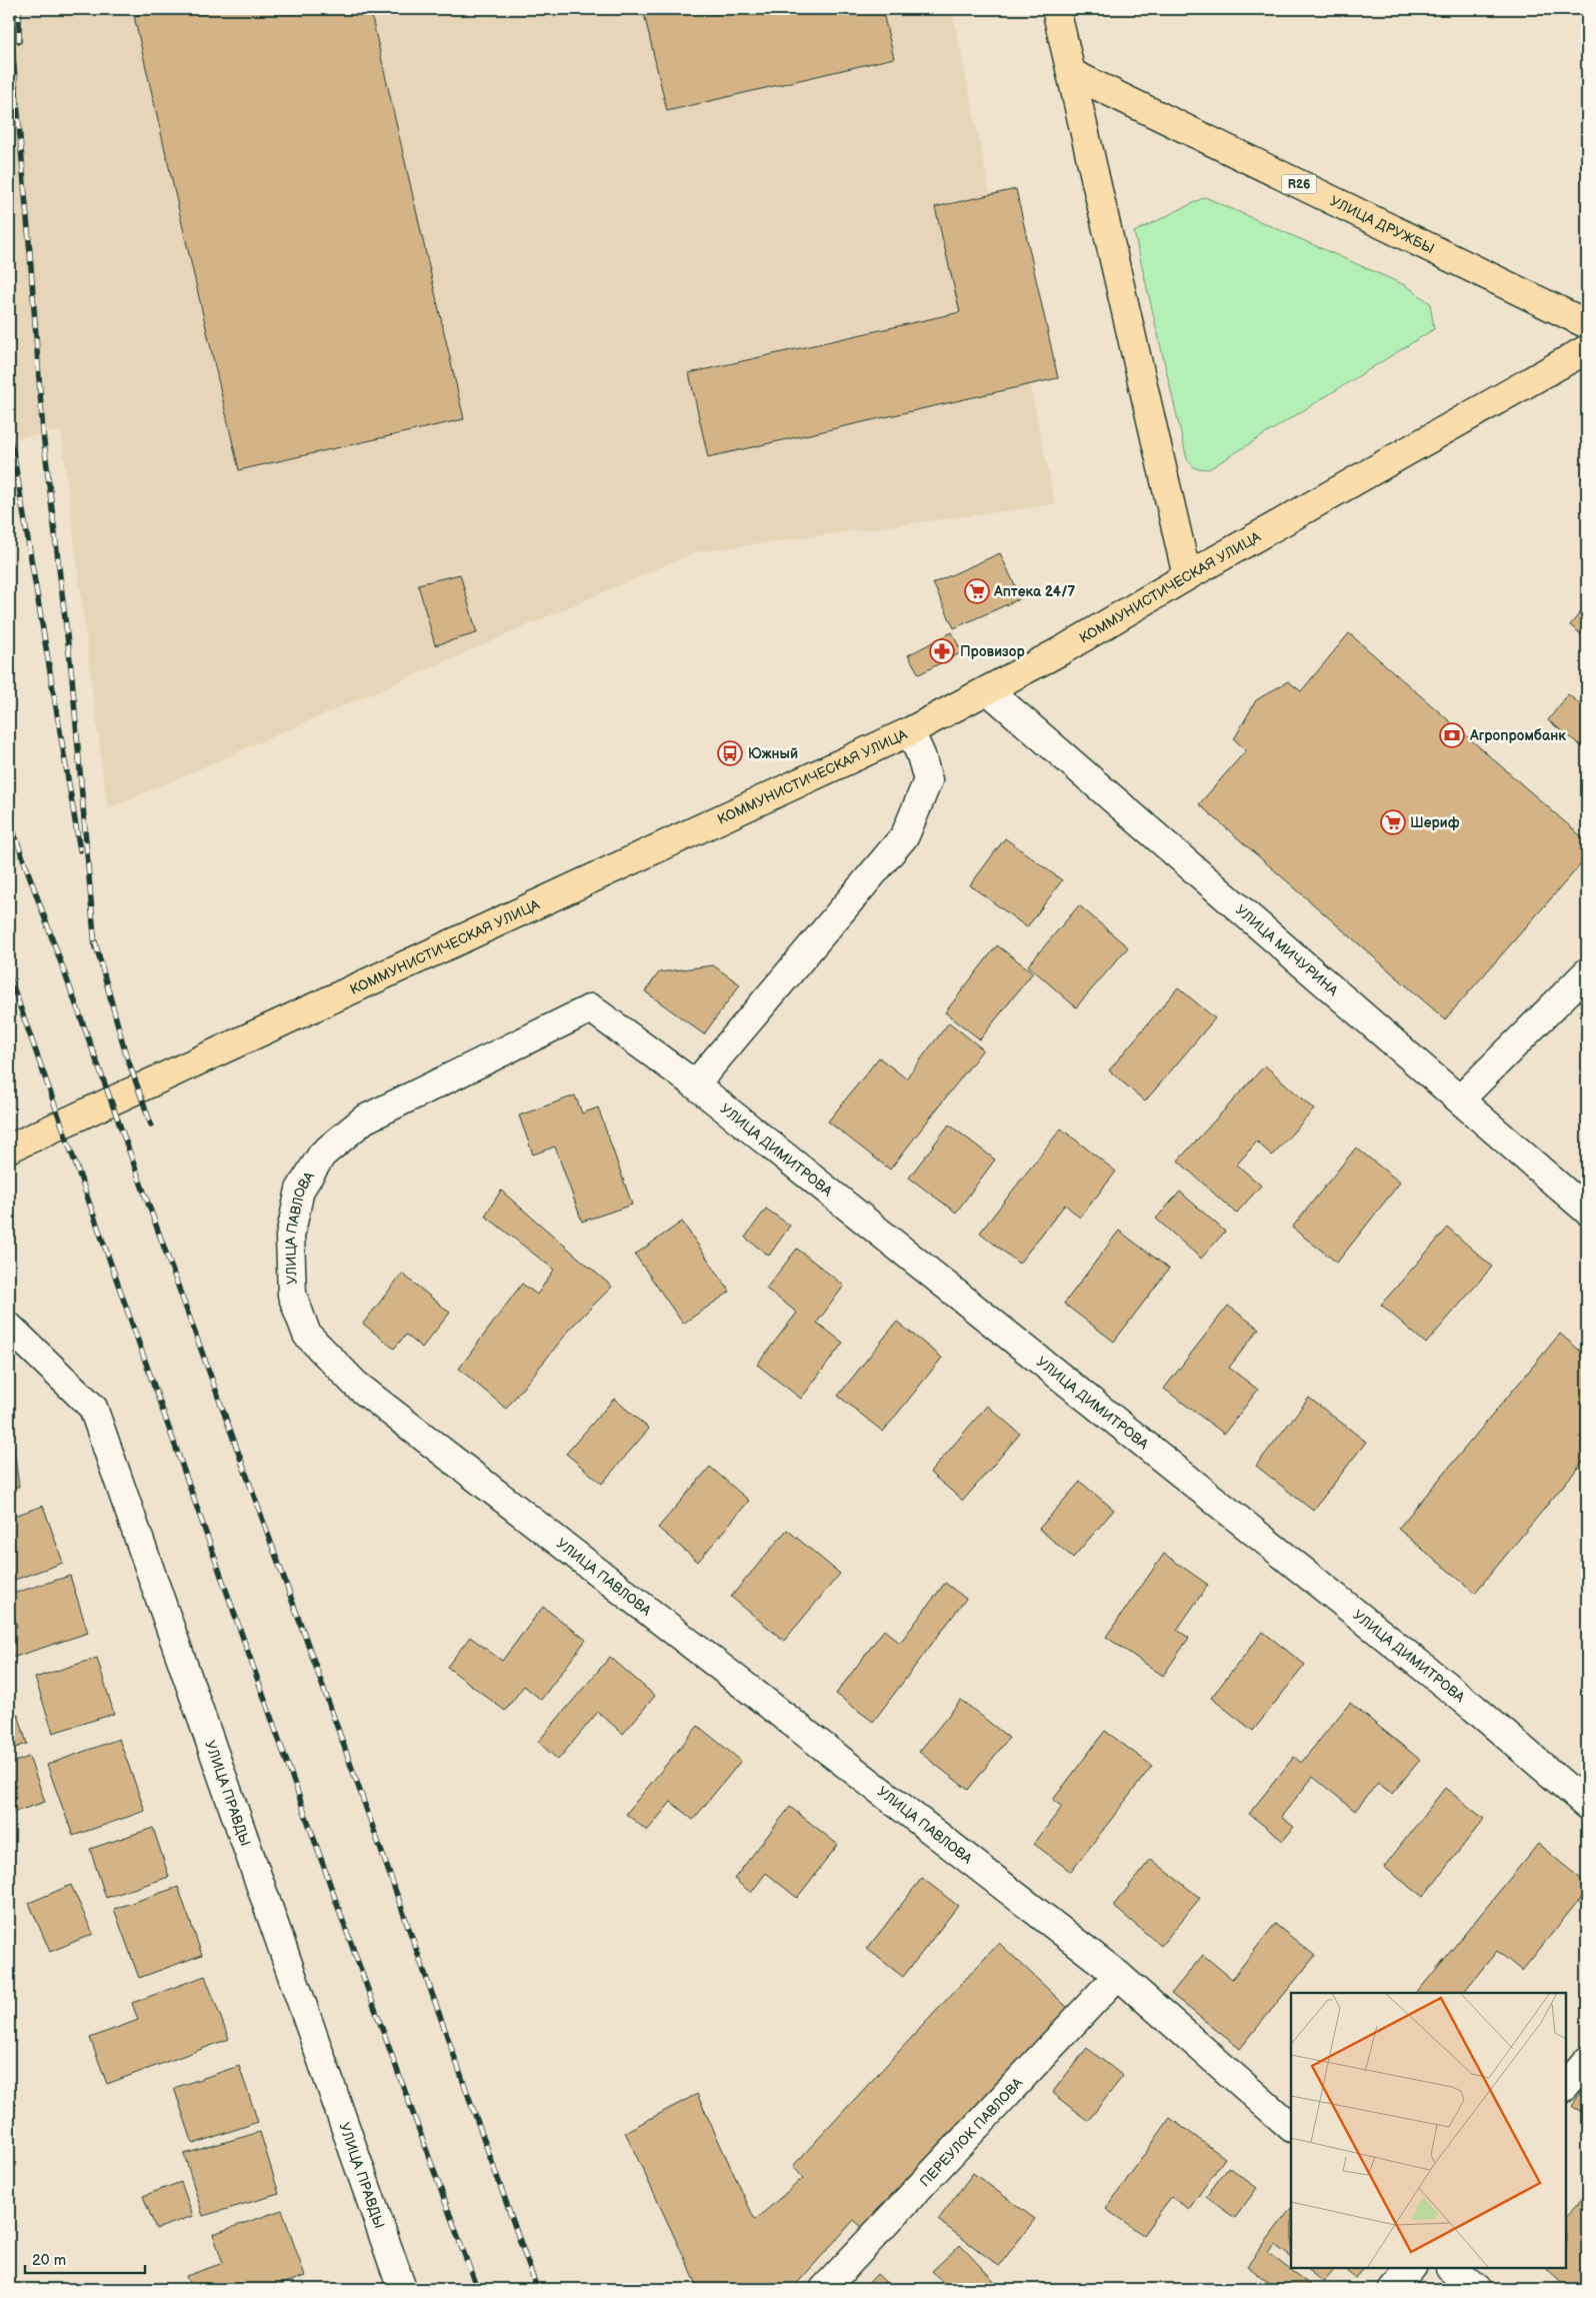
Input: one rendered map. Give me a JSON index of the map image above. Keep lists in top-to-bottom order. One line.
{"streets":{"main road":["R26","УЛИЦА ДРУЖБЫ","КОММУНИСТИЧЕСКАЯ УЛИЦА"],"street":["УЛИЦА МИЧУРИНА","УЛИЦА ДИМИТРОВА","УЛИЦА ПАВЛОВА","УЛИЦА ПРАВДЫ","ПЕРЕУЛОК ПАВЛОВА"]},"crossings":[["КОММУНИСТИЧЕСКАЯ УЛИЦА","УЛИЦА МИЧУРИНА"],["УЛИЦА ДИМИТРОВА","УЛИЦА ПАВЛОВА"],["УЛИЦА ПАВЛОВА","ПЕРЕУЛОК ПАВЛОВА"]],"places":{"supermarket":["Аптека 24/7","Шериф"],"pharmacy":["Провизор"],"bank":["Агропромбанк"],"bus stop":["Южный"]},"scale_bar":"20 m"}
